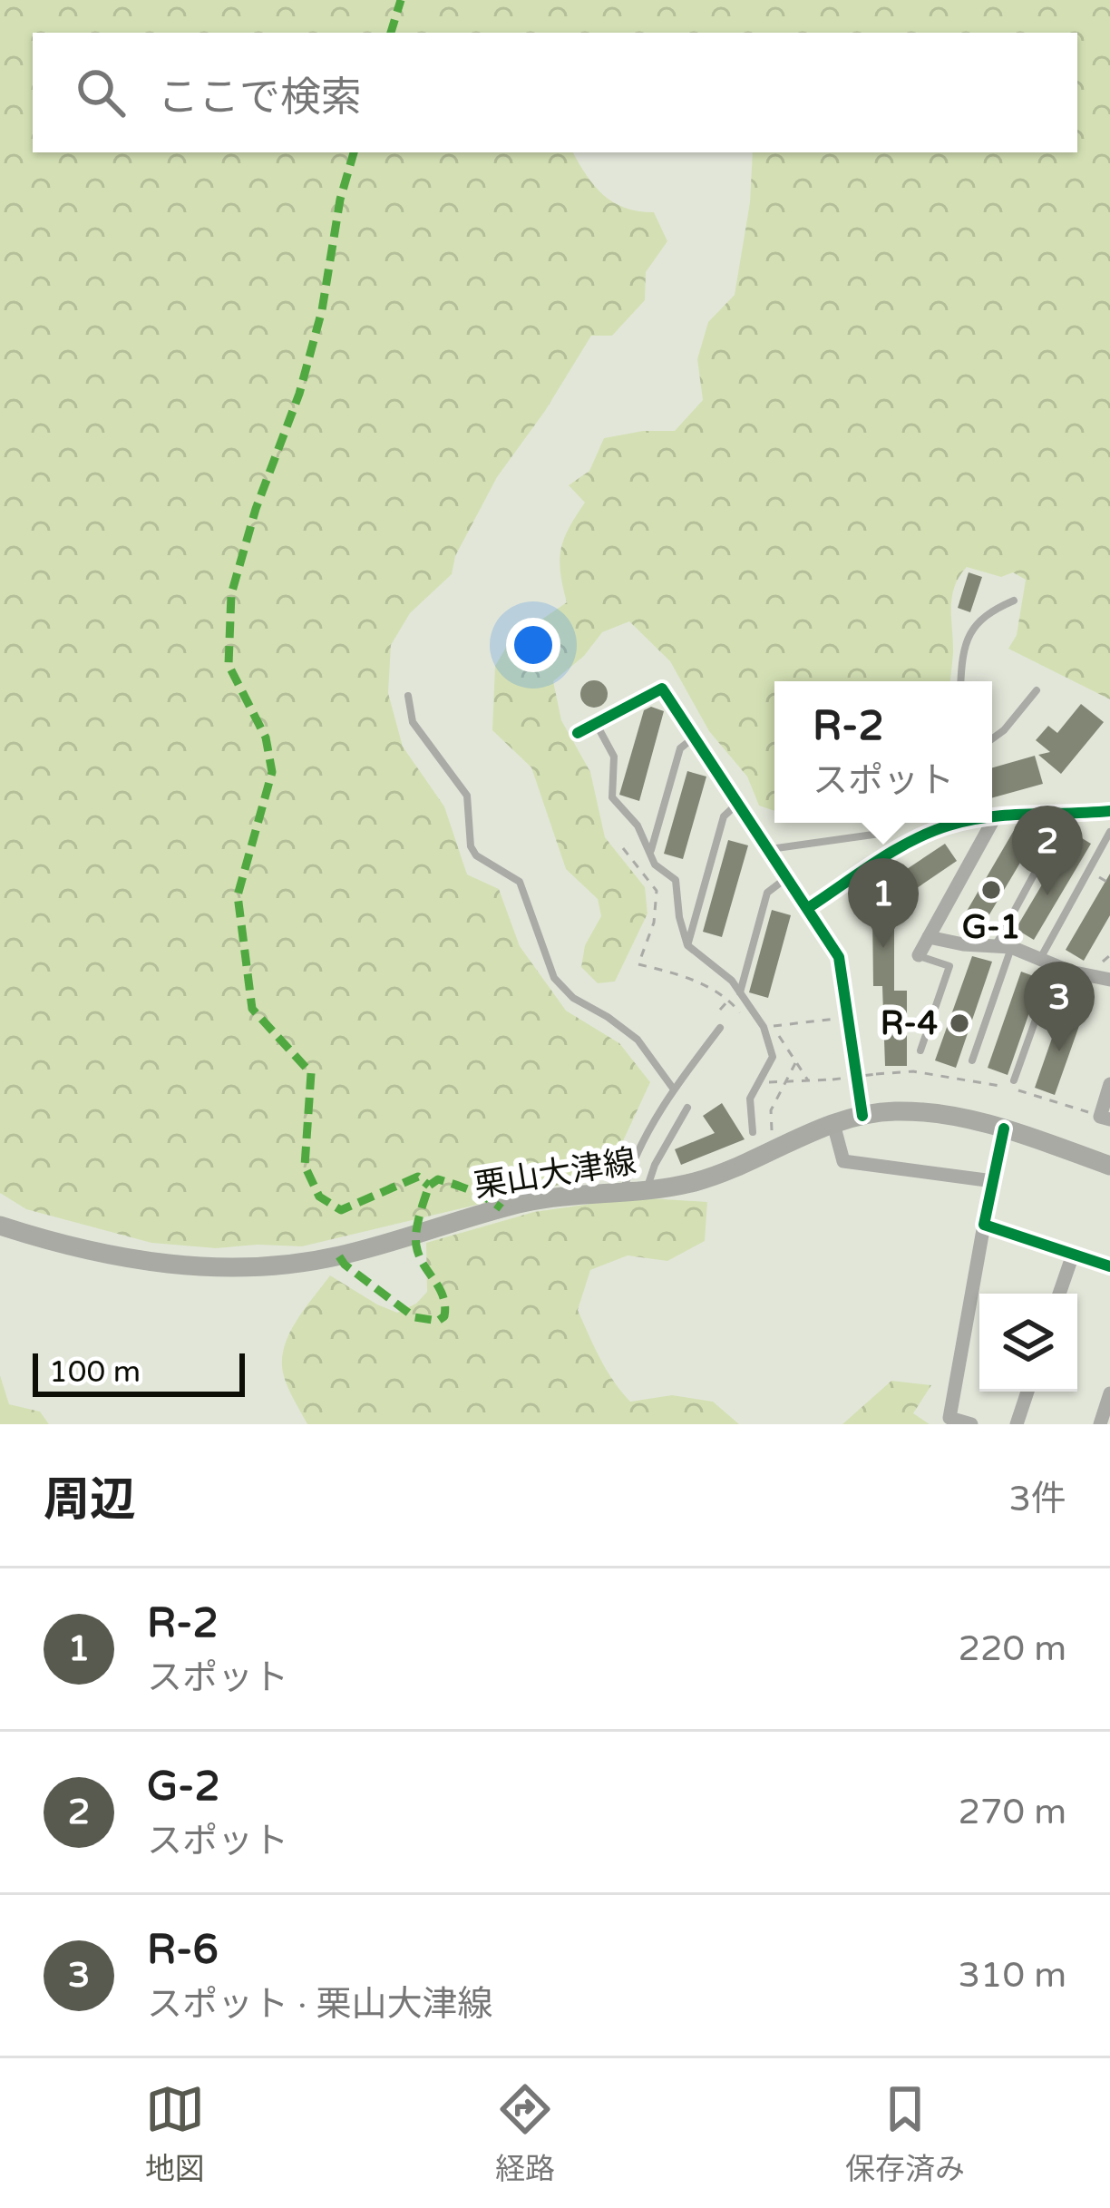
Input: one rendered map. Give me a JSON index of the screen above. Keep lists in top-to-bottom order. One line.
{"streets":{"main road":["栗山大津線"]},"places":["G-1","R-4"],"scale_bar":"100 m","page":{"search":"ここで検索","popup":["R-2","スポット"],"pins":["2","1","3"],"scale":"100 m","heading":["周辺","3件"],"list":[{"mark":"1","name":"R-2","note":"スポット","value":"220 m"},{"mark":"2","name":"G-2","note":"スポット","value":"270 m"},{"mark":"3","name":"R-6","note":"スポット · 栗山大津線","value":"310 m"}],"nav":["地図","経路","保存済み"]}}
